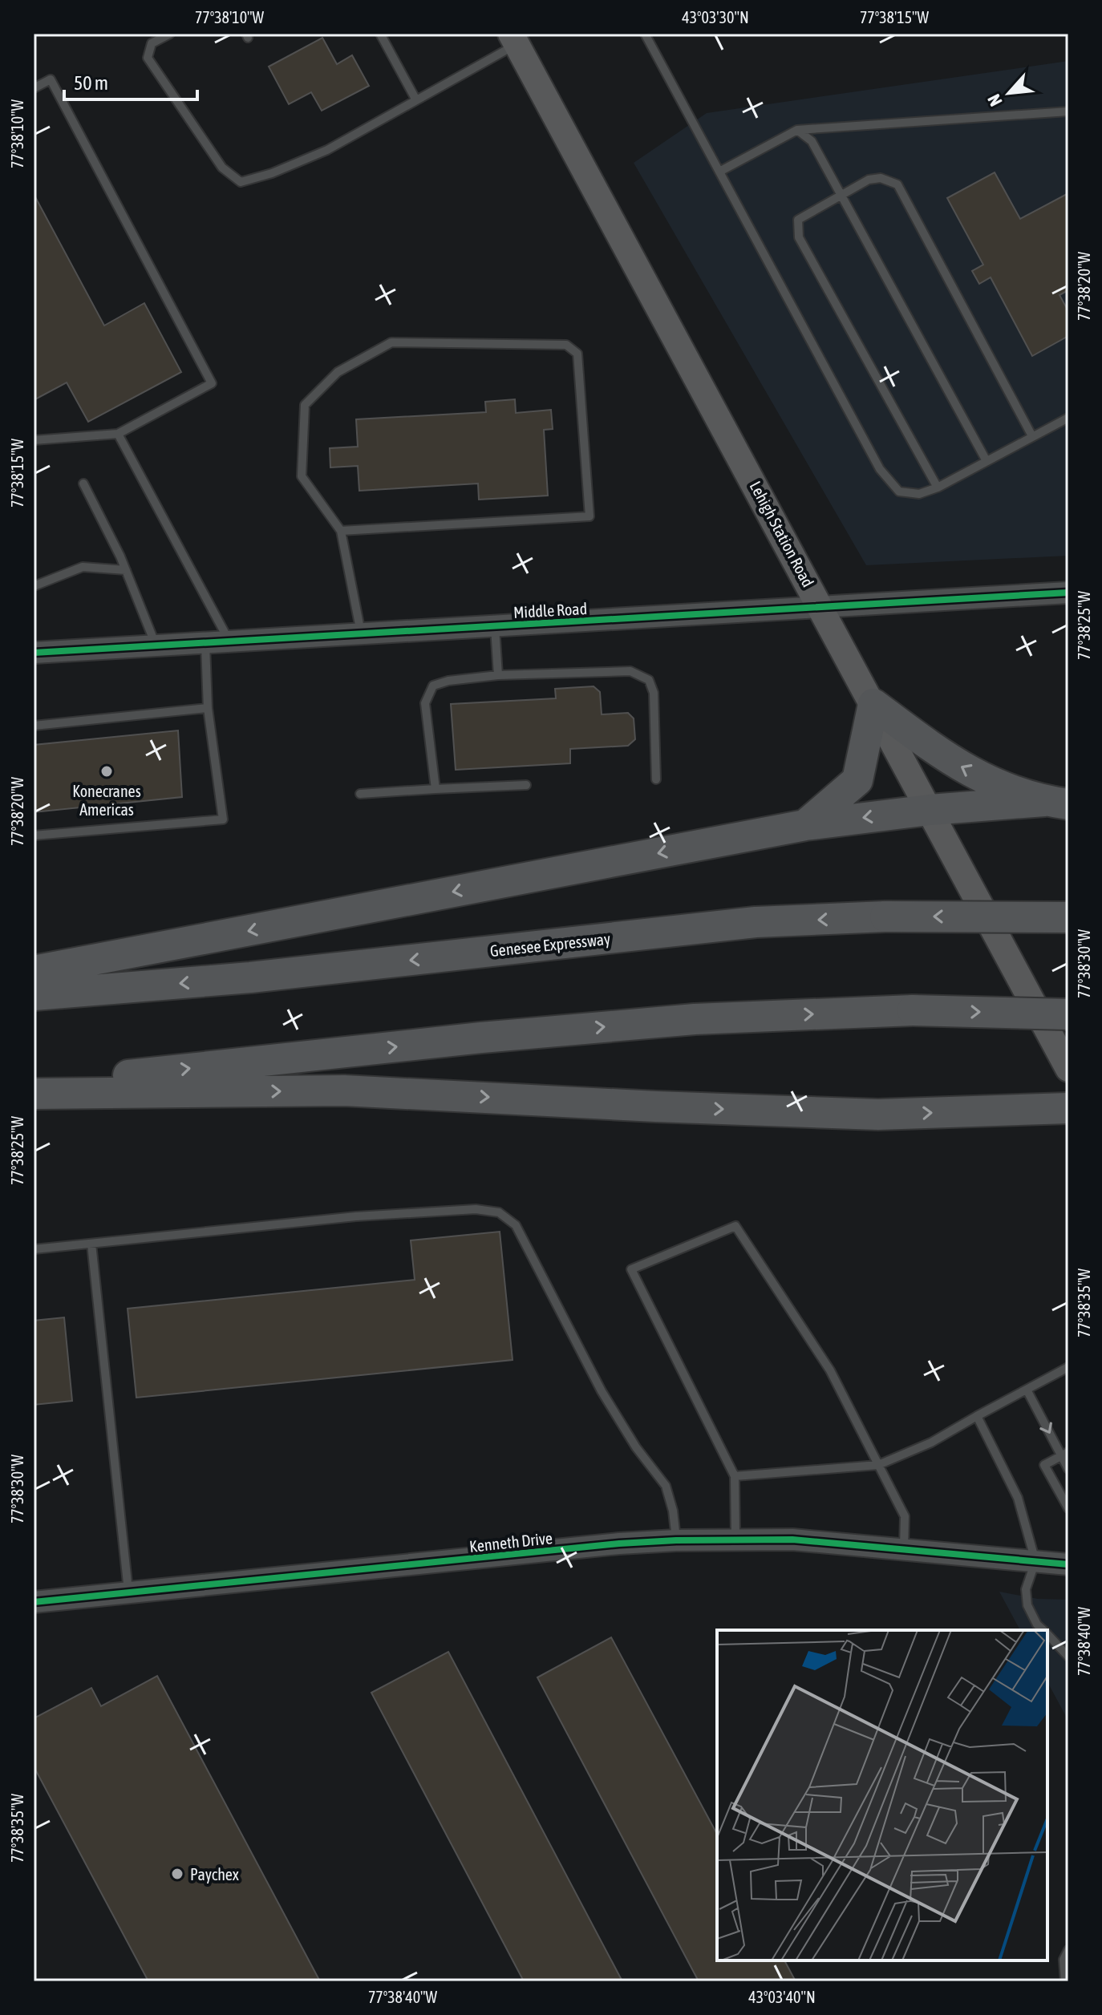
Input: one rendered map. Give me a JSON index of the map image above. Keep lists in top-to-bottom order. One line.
{"streets":{"highway":["Genesee Expressway"],"main road":["Lehigh Station Road"],"street":["Middle Road","Kenneth Drive"]},"crossings":[["Lehigh Station Road","Middle Road"]],"places":["Konecranes Americas","Paychex"],"scale_bar":"50 m","north":"bottom left","coordinates":["77°38'10\"W","43°03'30\"N","77°38'15\"W","77°38'20\"W","77°38'25\"W","77°38'30\"W","77°38'35\"W","77°38'40\"W","43°03'40\"N"]}
